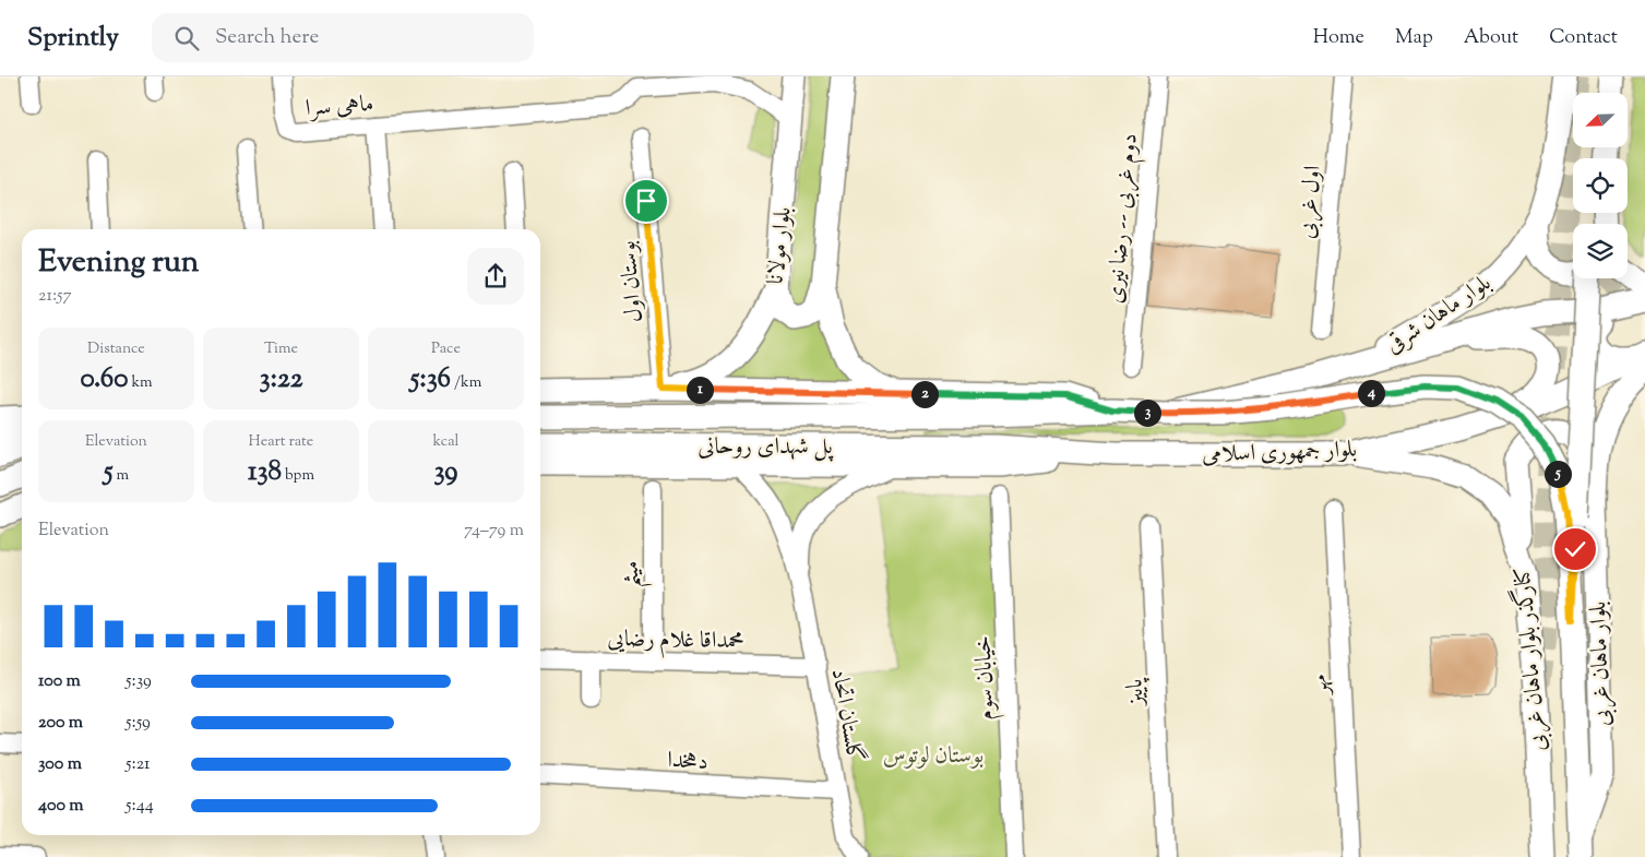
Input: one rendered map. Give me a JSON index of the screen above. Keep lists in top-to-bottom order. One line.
{"streets":{"main road":["بلوار مولانا","بلوار ماهان شرقی","پل شهدای روحانی","بلوار جمهوری اسلامی","کنارگذر بلوار ماهان غربی","بلوار ماهان غربی"],"street":["ماهی سرا","اول غربی","دوم غربی -- رضا نیری","بوستان اول","میثم","محمداقا غلام رضایی","خیابان سوم","مهر","پاییز","گلستان اتحاد","دهخدا"]},"crossings":[["ماهی سرا","بلوار مولانا"],["بلوار مولانا","بوستان اول"],["بلوار ماهان شرقی","بلوار جمهوری اسلامی"],["پل شهدای روحانی","بلوار جمهوری اسلامی"],["بلوار جمهوری اسلامی","کنارگذر بلوار ماهان غربی"],["بلوار جمهوری اسلامی","بلوار ماهان غربی"],["میثم","محمداقا غلام رضایی"],["محمداقا غلام رضایی","گلستان اتحاد"],["گلستان اتحاد","دهخدا"]],"parks":["بوستان لوتوس"],"north":"bottom left","page":{"header":"Sprintly","search":"Search here","nav":["Home","Map","About","Contact"],"heading":["Evening run","21:57"],"stats":[["Distance","0.60 km"],["Time","3:22"],["Pace","5:36 /km"],["Elevation","5 m"],["Heart rate","138 bpm"],["kcal","39"]],"pins":["1","4","2","3","5"],"chart":["Elevation","74–79 m"],"list":[{"name":"100 m","note":"5:39"},{"name":"200 m","note":"5:59"},{"name":"300 m","note":"5:21"},{"name":"400 m","note":"5:44"}]}}
